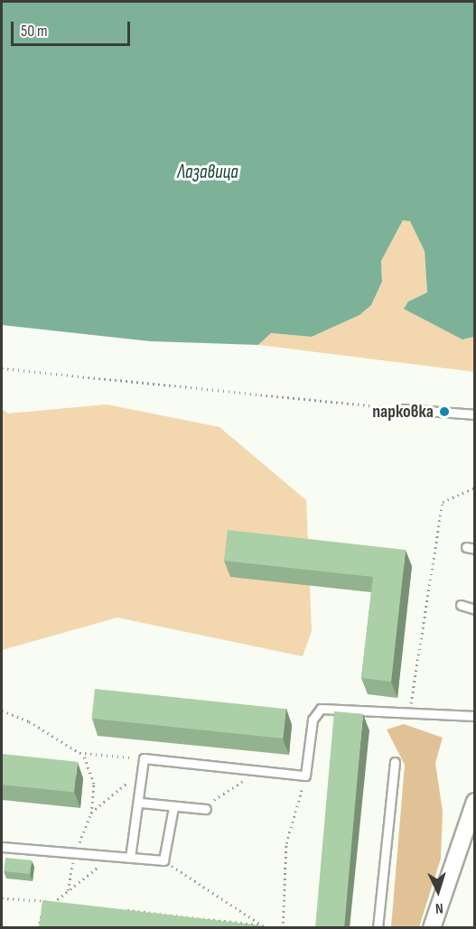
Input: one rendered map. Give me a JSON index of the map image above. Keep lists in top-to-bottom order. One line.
{"water":["Лазавица"],"places":["парковка"],"scale_bar":"50 m","north":"bottom"}
